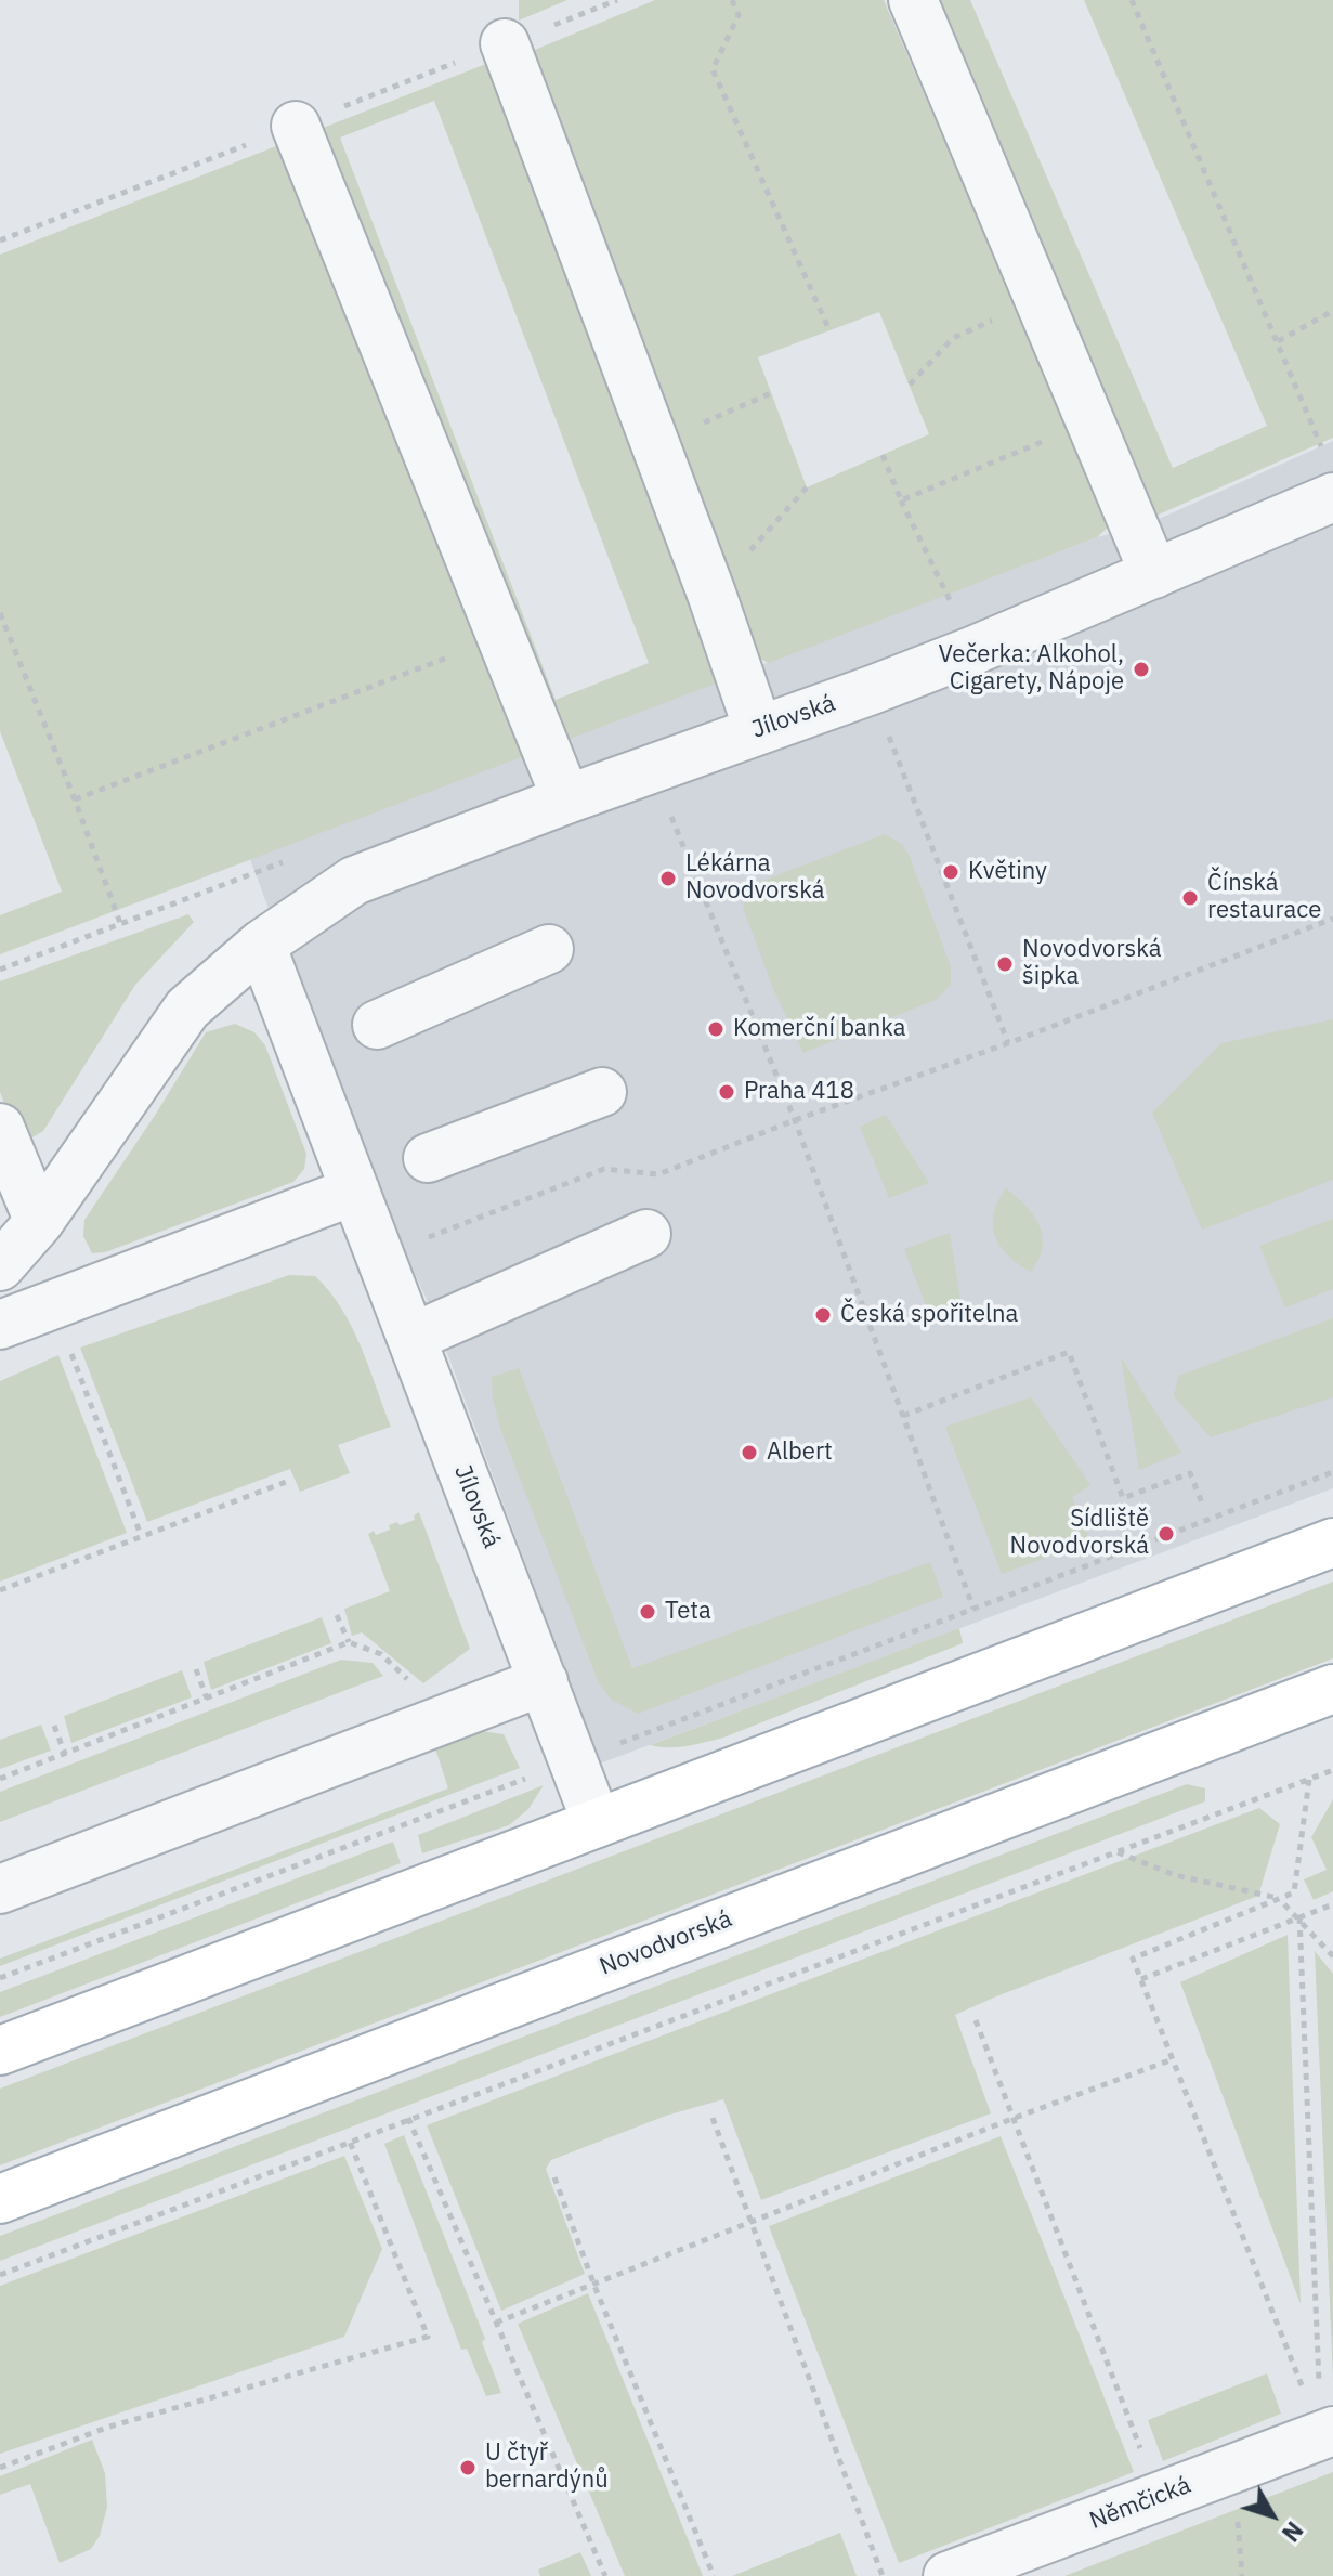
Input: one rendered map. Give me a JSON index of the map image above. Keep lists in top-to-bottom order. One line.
{"streets":{"main road":["Novodvorská"],"street":["Jílovská","Němčická"]},"places":["Večerka: Alkohol, Cigarety, Nápoje","Květiny","Lékárna Novodvorská","Čínská restaurace","Novodvorská šipka","Komerční banka","Praha 418","Česká spořitelna","Albert","Sídliště Novodvorská","Teta","U čtyř bernardýnů"],"north":"bottom right"}
